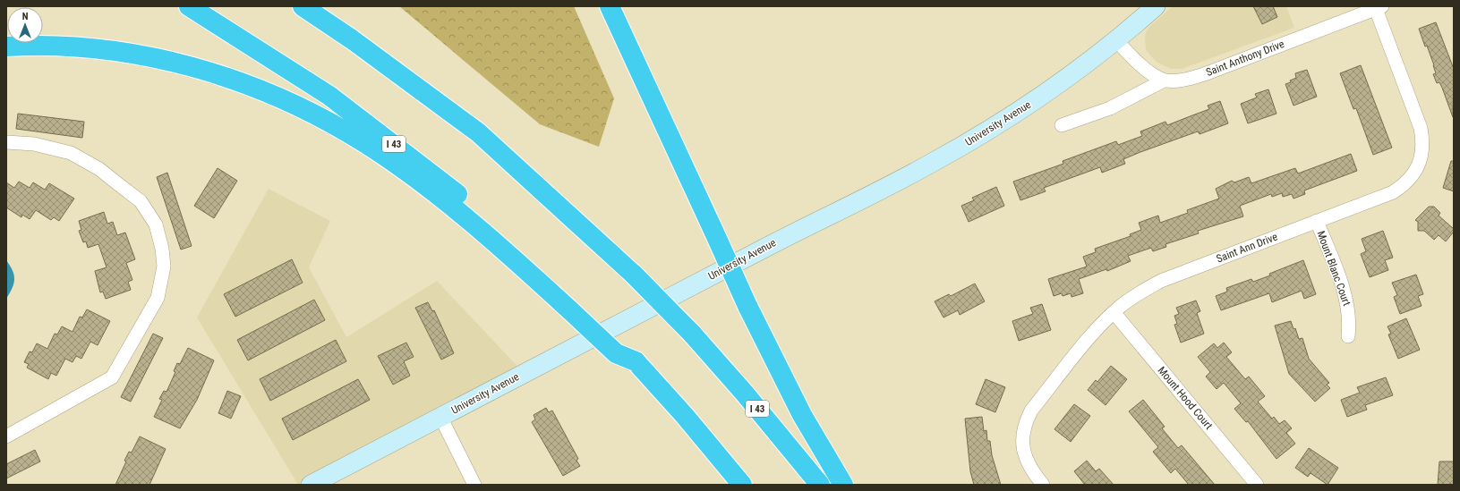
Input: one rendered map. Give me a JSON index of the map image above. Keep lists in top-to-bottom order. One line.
{"streets":{"highway":["I 43"],"main road":["University Avenue"],"street":["Saint Anthony Drive","Saint Ann Drive","Mount Blanc Court","Mount Hood Court"]},"crossings":[["Saint Anthony Drive","Saint Ann Drive"],["Saint Ann Drive","Mount Blanc Court"],["Saint Ann Drive","Mount Hood Court"]],"north":"top"}
